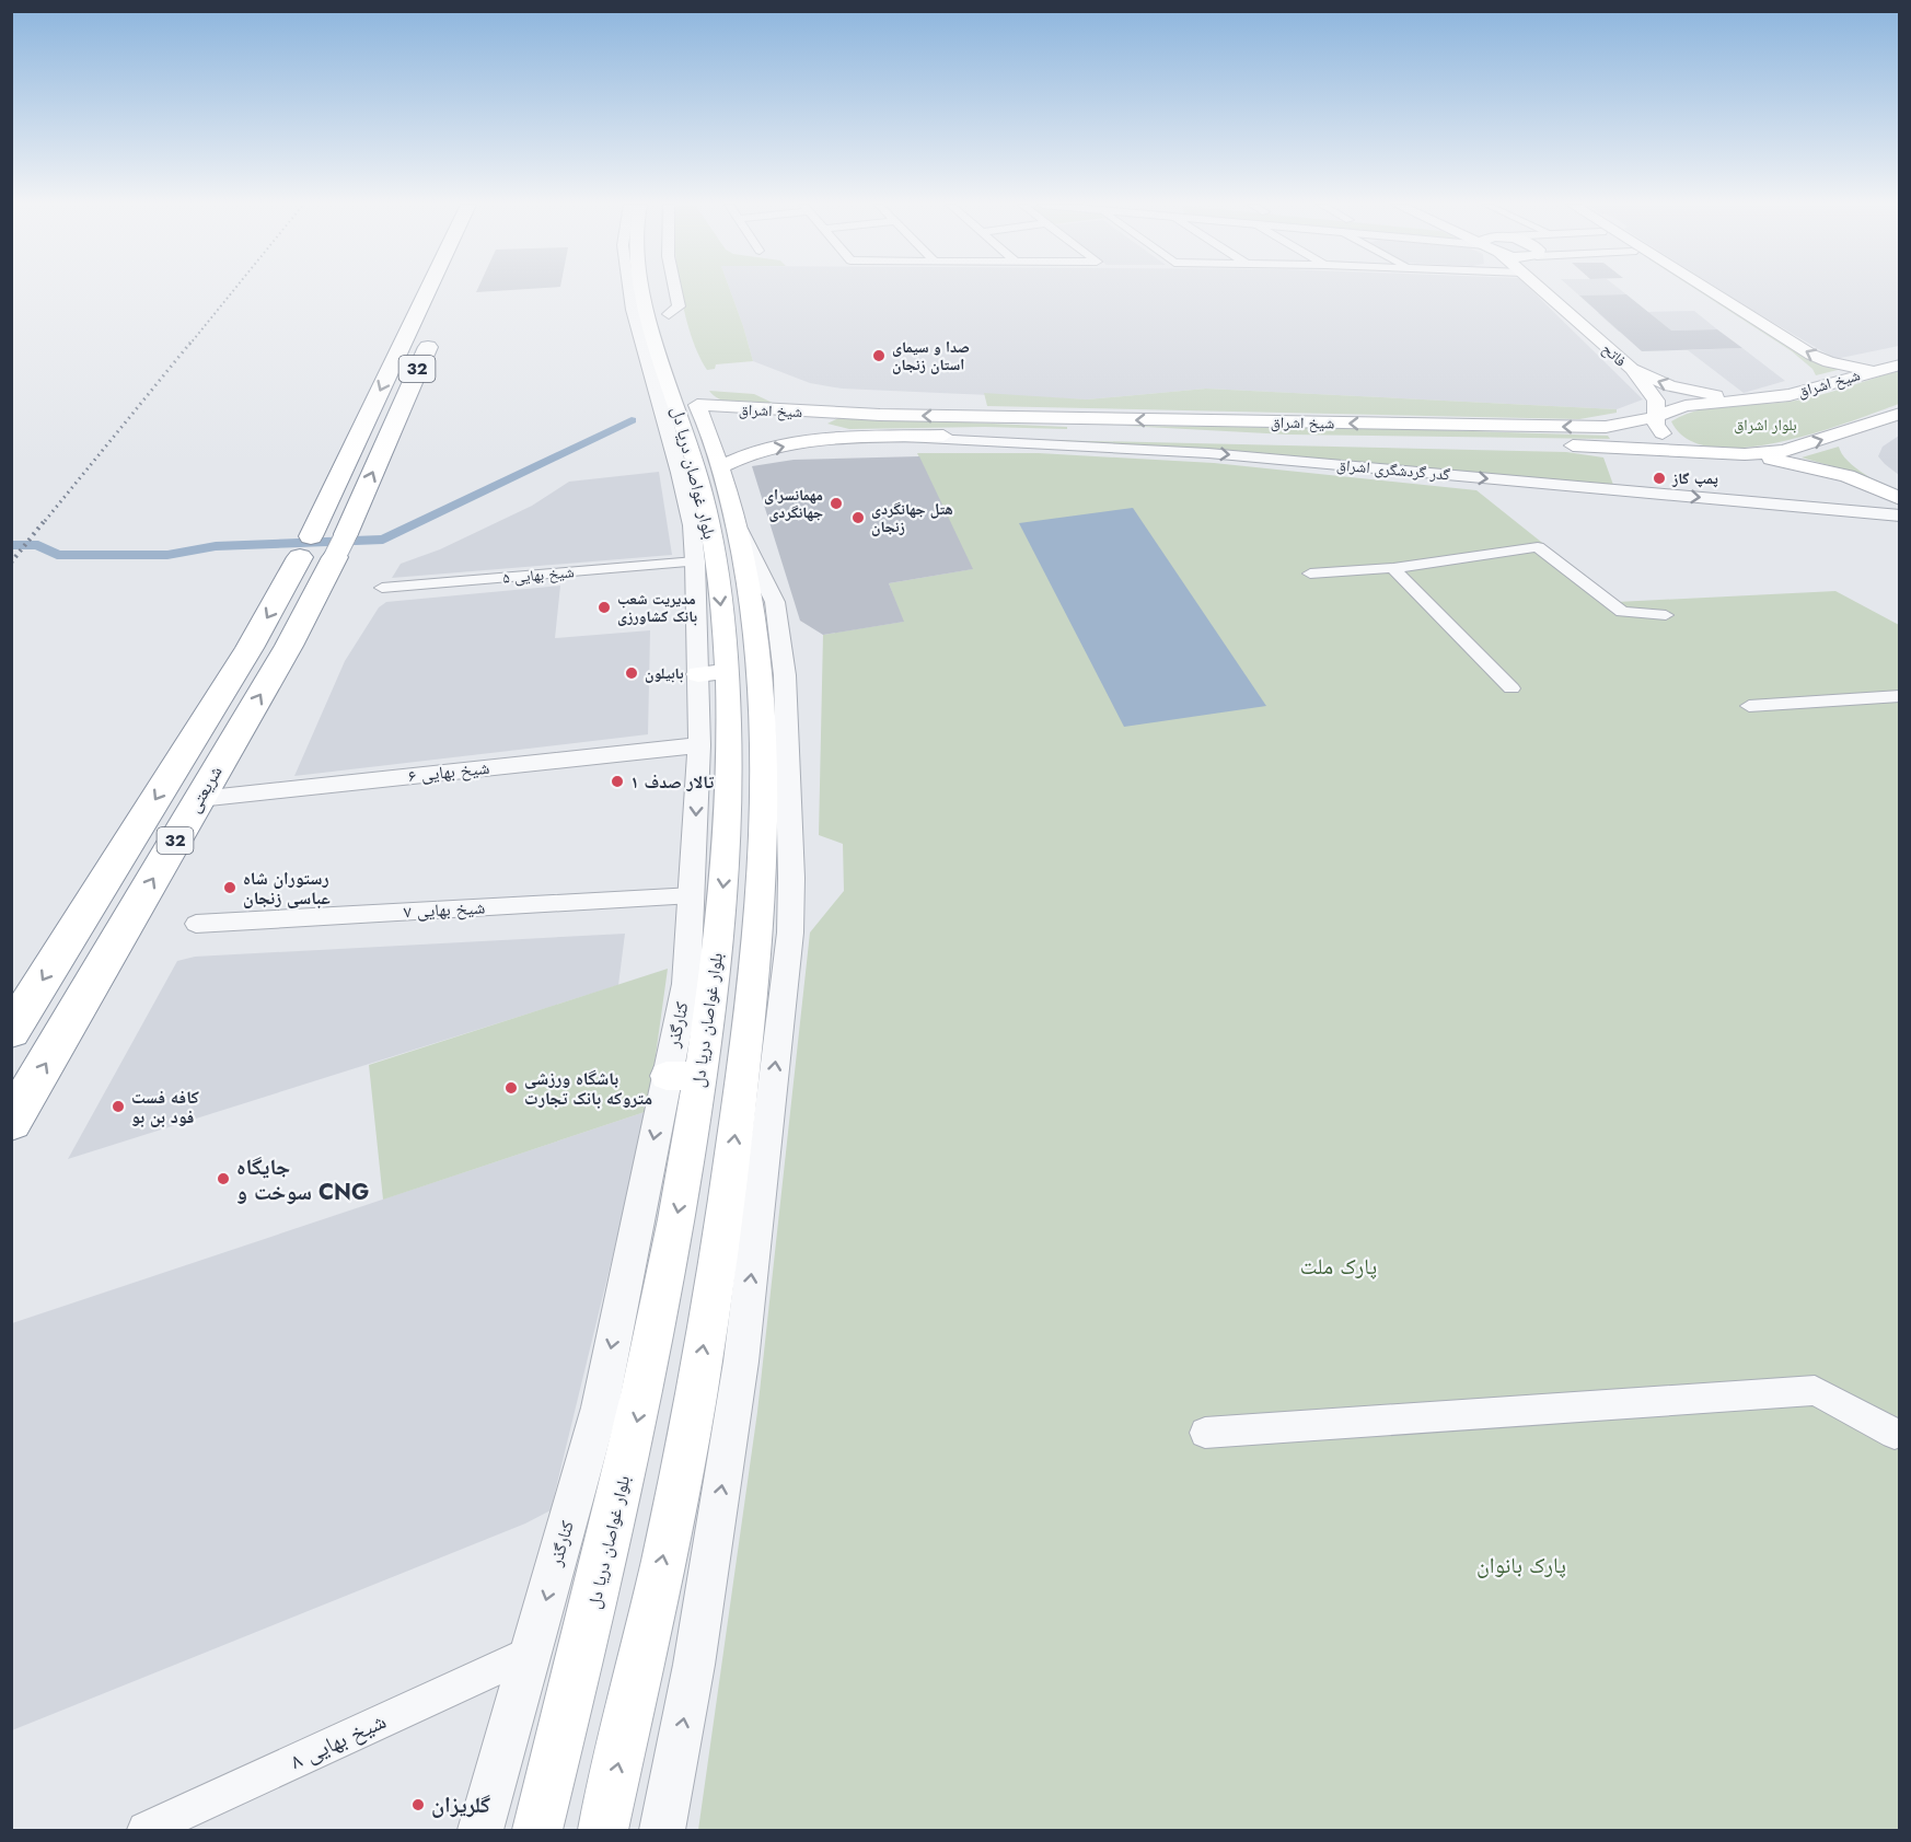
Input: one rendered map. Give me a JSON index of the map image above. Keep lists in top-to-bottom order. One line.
{"streets":{"highway":["32","شریعتی"],"main road":["فاتح","شیخ اشراق","بلوار غواصان دریا دل"],"street":["گدر گردشگری اشراق","شیخ بهایی ۵","شیخ بهایی ۶","شیخ بهایی ۷","کنارگذر","شیخ بهایی ۸"]},"crossings":[["شیخ اشراق","گدر گردشگری اشراق"],["شیخ اشراق","بلوار غواصان دریا دل"],["بلوار غواصان دریا دل","کنارگذر"],["شیخ بهایی ۵","کنارگذر"],["شیخ بهایی ۶","شریعتی"],["شیخ بهایی ۶","کنارگذر"],["شیخ بهایی ۷","کنارگذر"],["کنارگذر","شیخ بهایی ۸"]],"parks":["بلوار اشراق","پارک ملت","پارک بانوان"],"places":["صدا و سیمای استان زنجان","پمپ گاز","مهمانسرای جهانگردی","هتل جهانگردی زنجان","مدیریت شعب بانک کشاورزی","بابیلون","تالار صدف ۱","رستوران شاه عباسی زنجان","باشگاه ورزشی متروکه بانک تجارت","کافه فست فود بن بو","جایگاه سوخت و CNG","گلریزان"]}
